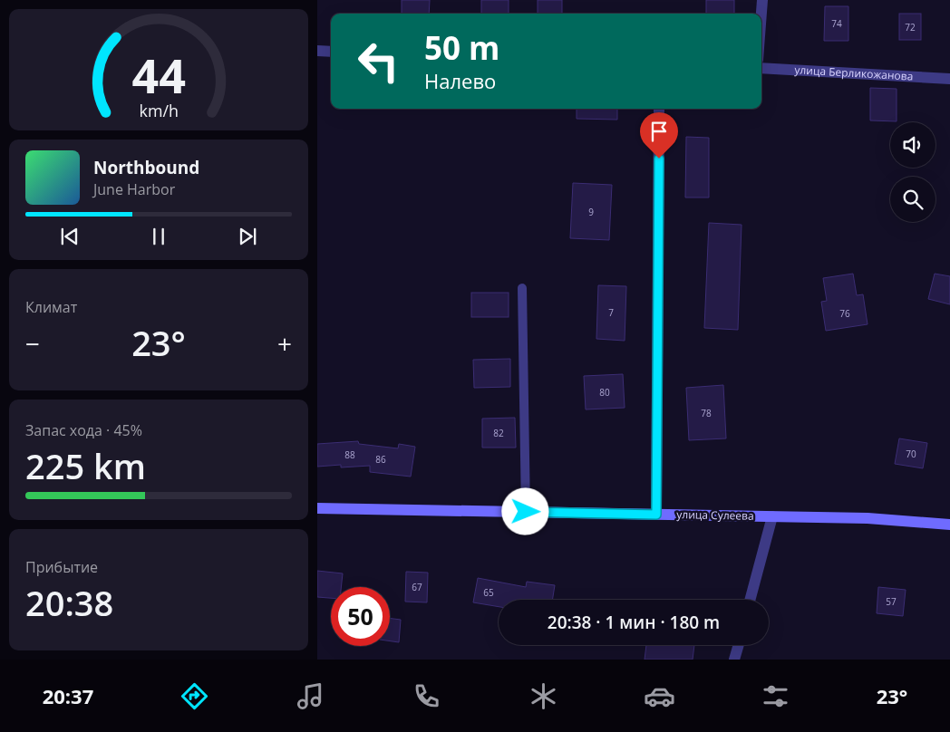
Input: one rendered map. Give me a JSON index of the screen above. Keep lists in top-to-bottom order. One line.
{"streets":{"main road":["улица Сулеева"],"street":["улица Берликожанова"]},"house_numbers":["74","72","9","7","76","80","78","82","70","88","86","67","65","57"],"page":{"turn":["50 m","Налево"],"song":["Northbound","June Harbor"],"tile":["Климат",["Запас хода · 45%","225 km"],["Прибытие","20:38"]],"heat":["−","23°","+"],"limit":"50","trip":"20:38 · 1 мин · 180 m","tabs":["20:37","23°"],"gauge":["44","km/h"]}}
